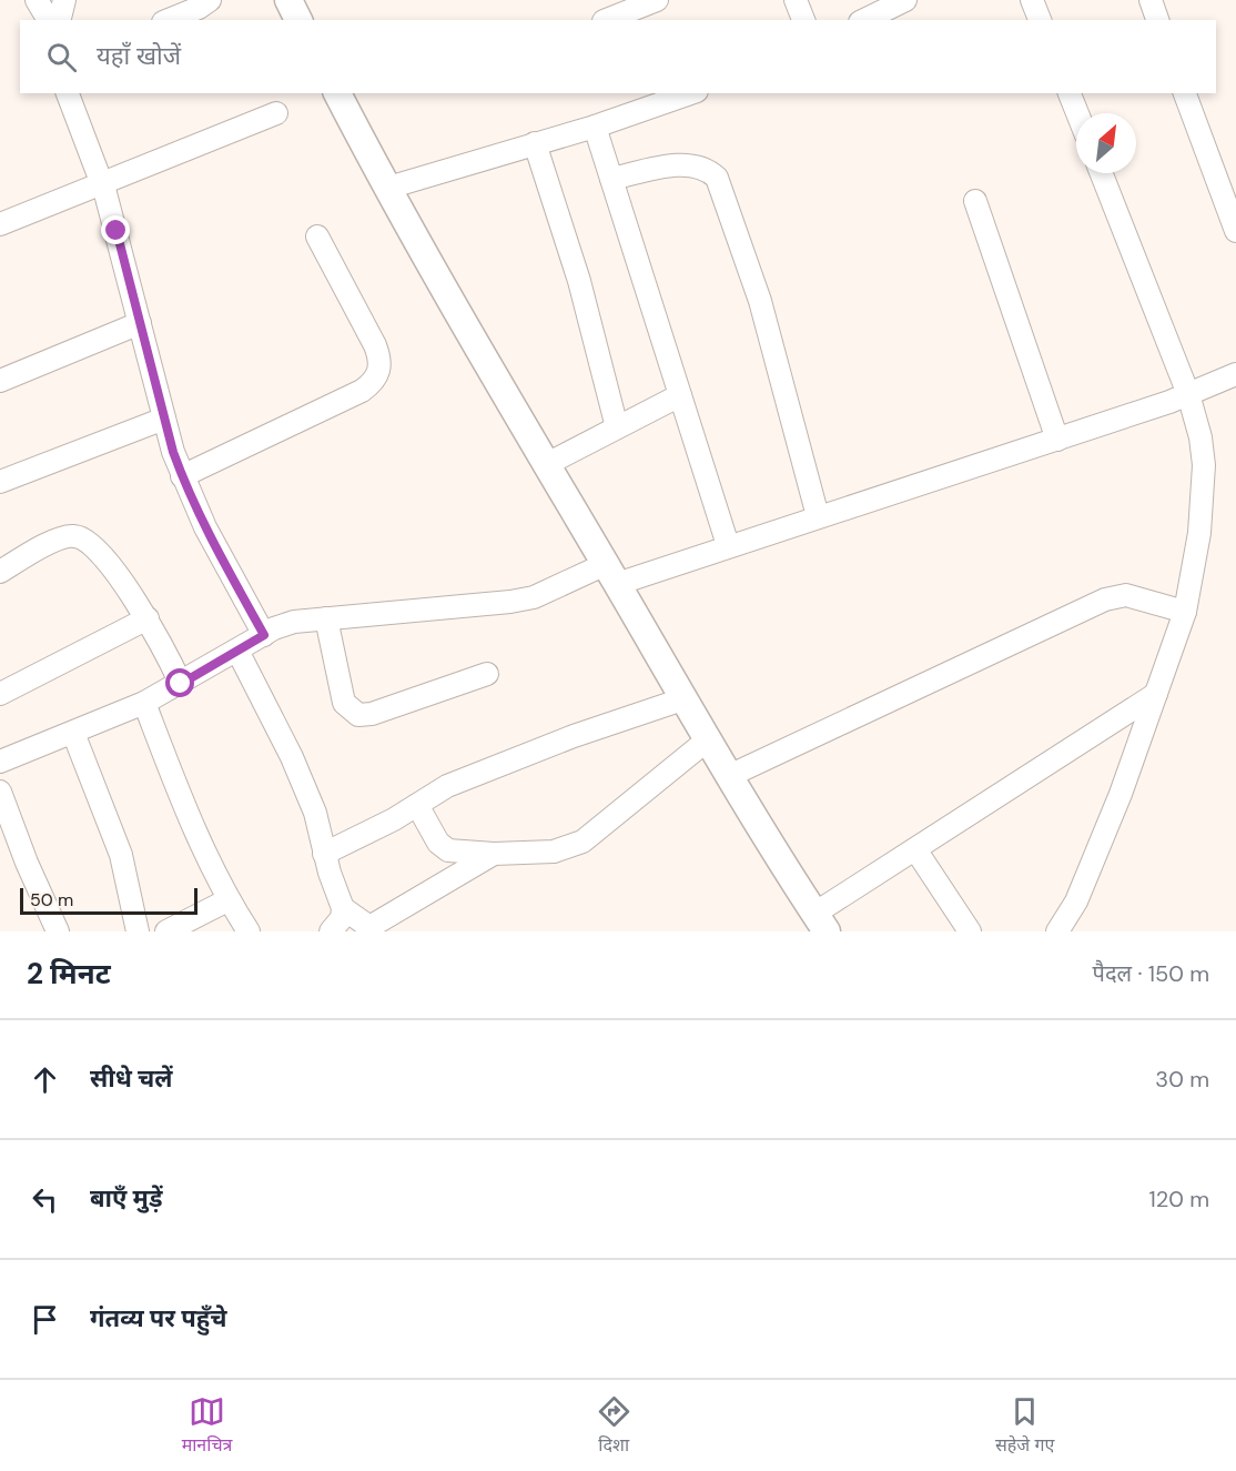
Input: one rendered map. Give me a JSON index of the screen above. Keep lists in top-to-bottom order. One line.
{"scale_bar":"50 m","north":"top right","page":{"search":"यहाँ खोजें","scale":"50 m","heading":["2 मिनट","पैदल · 150 m"],"list":[["सीधे चलें","30 m"],["बाएँ मुड़ें","120 m"],"गंतव्य पर पहुँचे"],"nav":["मानचित्र","दिशा","सहेजे गए"]}}
